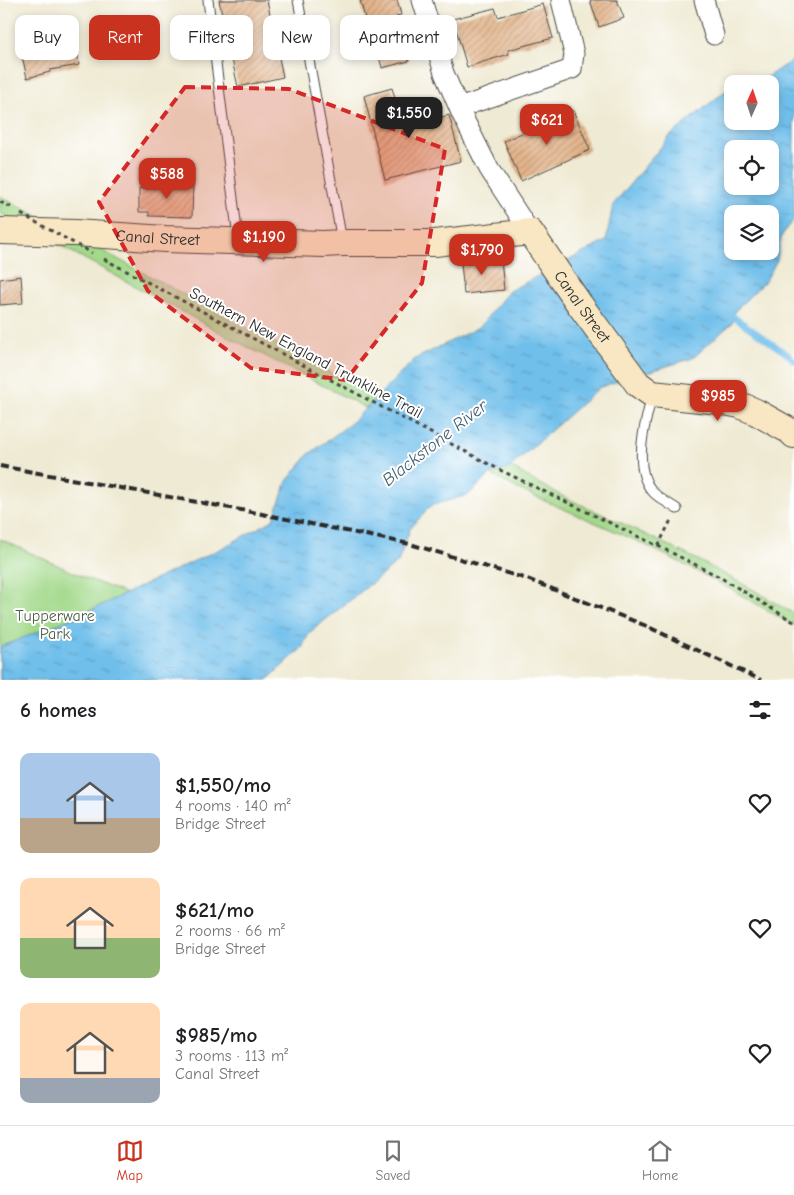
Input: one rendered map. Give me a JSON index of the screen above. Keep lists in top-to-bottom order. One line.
{"streets":{"street":["Canal Street"],"path":["Southern New England Trunkline Trail"]},"water":["Blackstone River"],"parks":["Tupperware Park"],"north":"top","page":{"chip":["Buy","Rent","Filters","New","Apartment"],"price":["$1,550","$621","$588","$1,190","$1,790","$985"],"heading":"6 homes","list":[{"name":"$1,550/mo","note":"4 rooms · 140 m² · Bridge Street"},{"name":"$621/mo","note":"2 rooms · 66 m² · Bridge Street"},{"name":"$985/mo","note":"3 rooms · 113 m² · Canal Street"}],"tabs":["Map","Saved","Home"]}}
